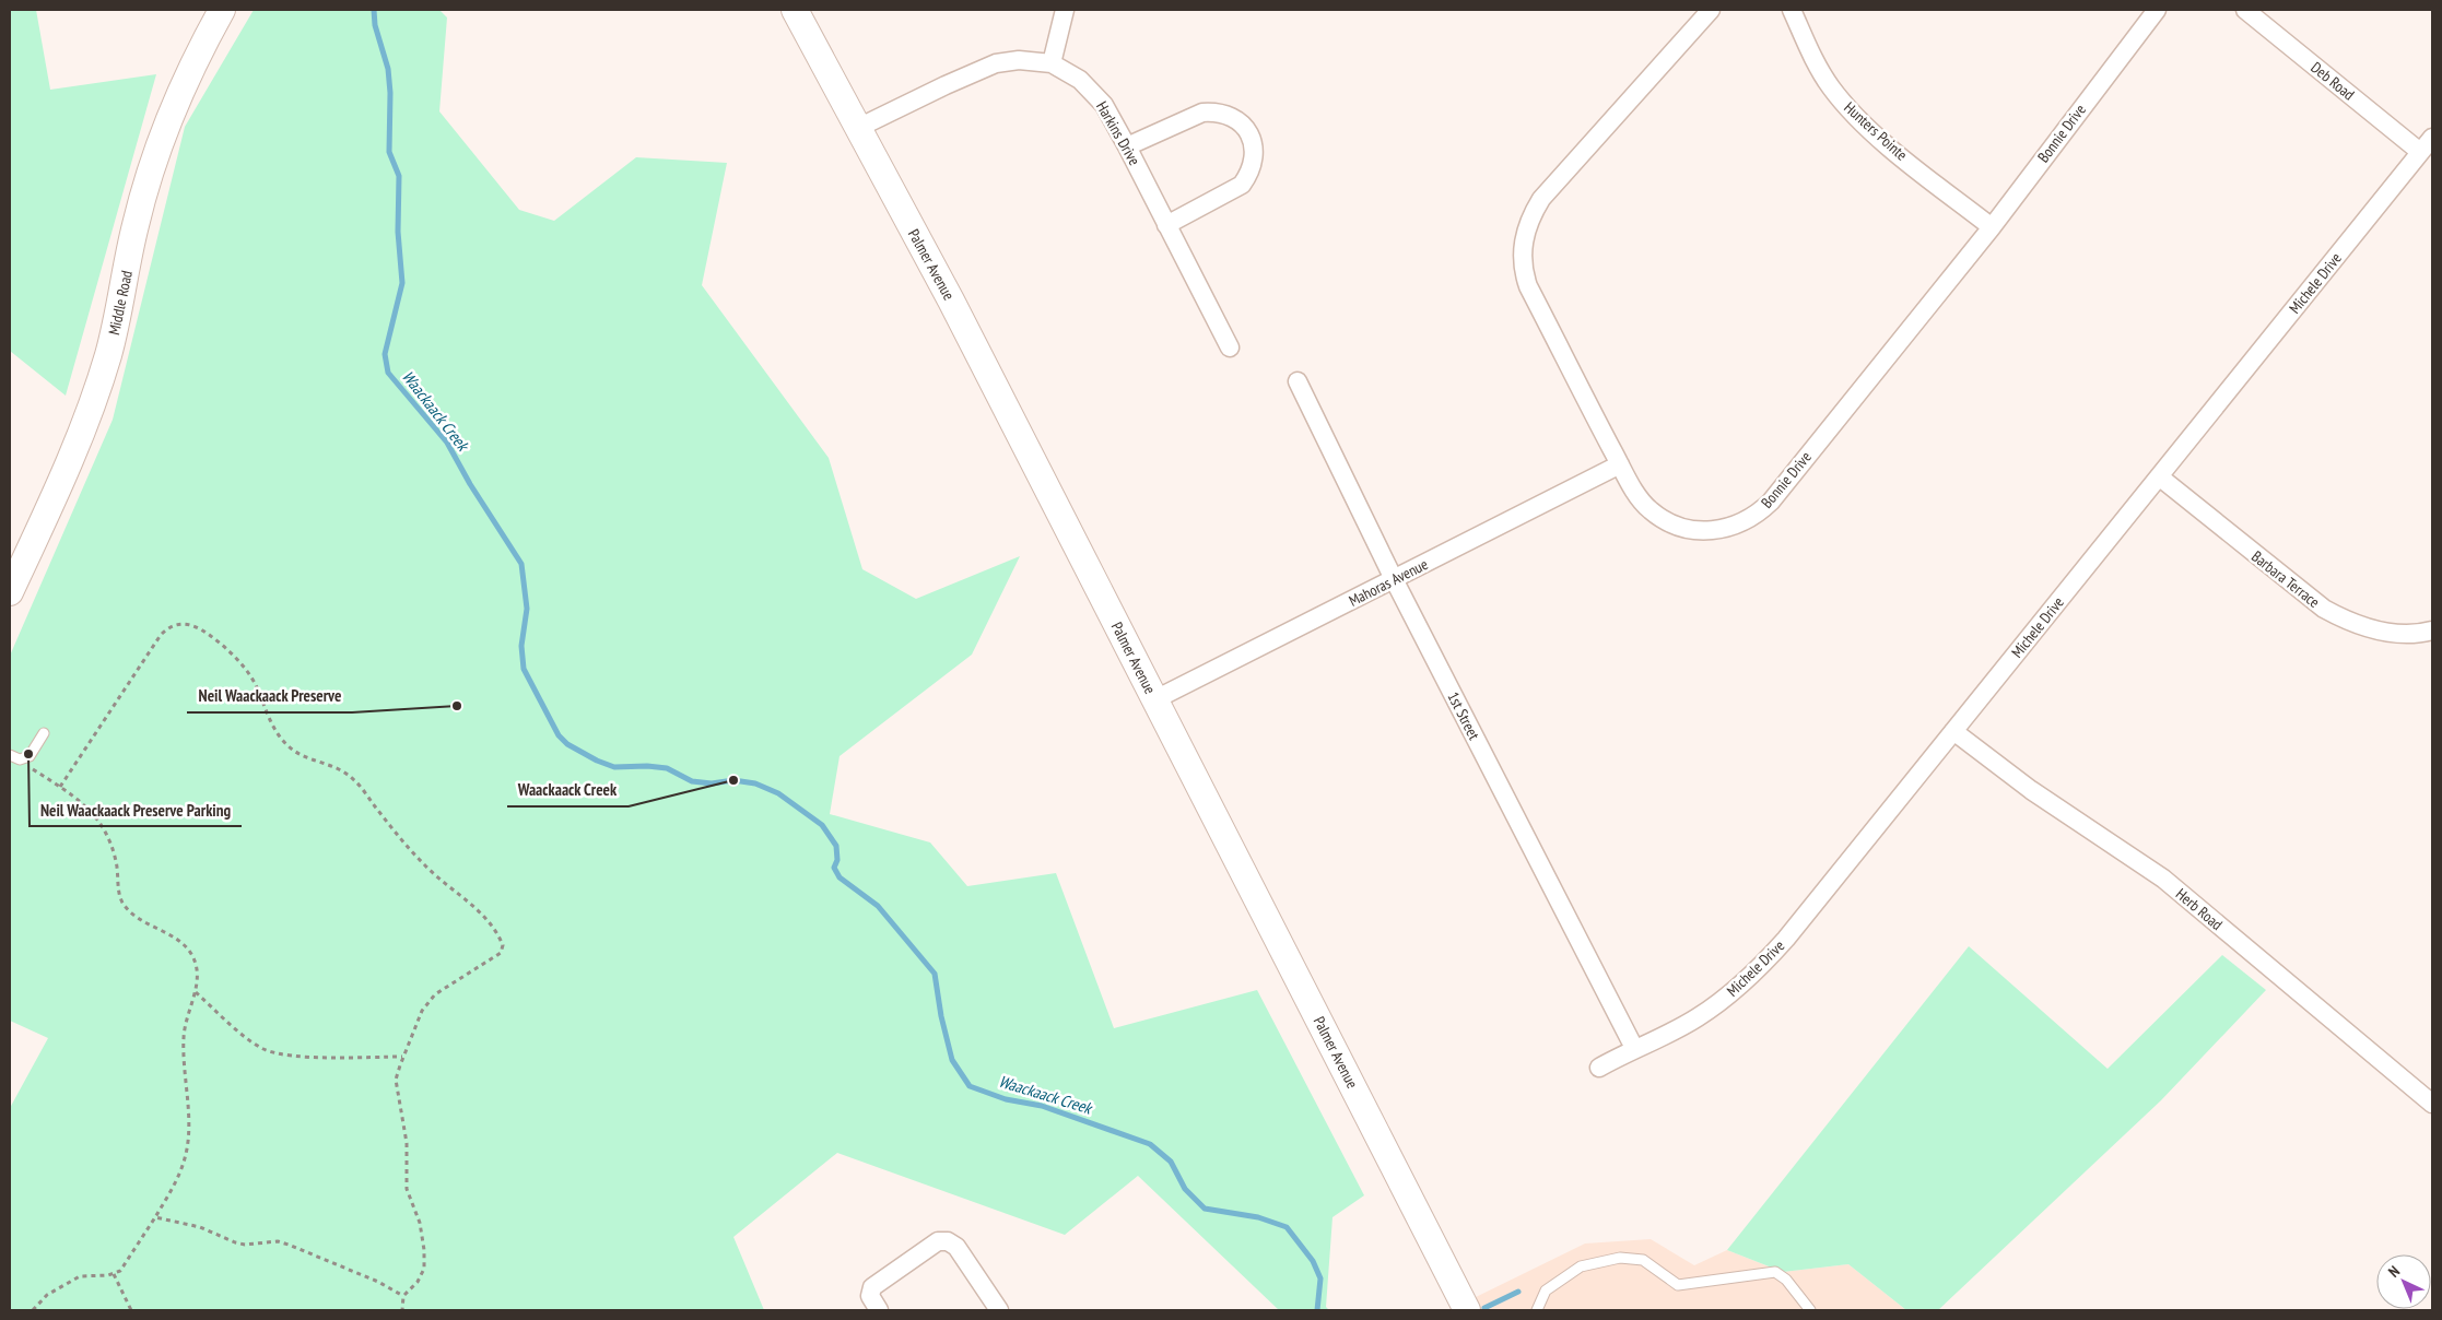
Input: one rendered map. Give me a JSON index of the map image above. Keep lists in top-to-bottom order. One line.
{"streets":{"street":["Deb Road","Hunters Pointe","Harkins Drive","Bonnie Drive","Palmer Avenue","Michele Drive","Middle Road","Barbara Terrace","Mahoras Avenue","1st Street","Herb Road"]},"crossings":[["Deb Road","Michele Drive"],["Hunters Pointe","Bonnie Drive"],["Harkins Drive","Palmer Avenue"],["Bonnie Drive","Mahoras Avenue"],["Palmer Avenue","Mahoras Avenue"],["Michele Drive","Barbara Terrace"],["Michele Drive","1st Street"],["Michele Drive","Herb Road"],["Mahoras Avenue","1st Street"]],"water":["Waackaack Creek"],"places":["Neil Waackaack Preserve","Neil Waackaack Preserve Parking","Waackaack Creek"],"north":"top left"}
